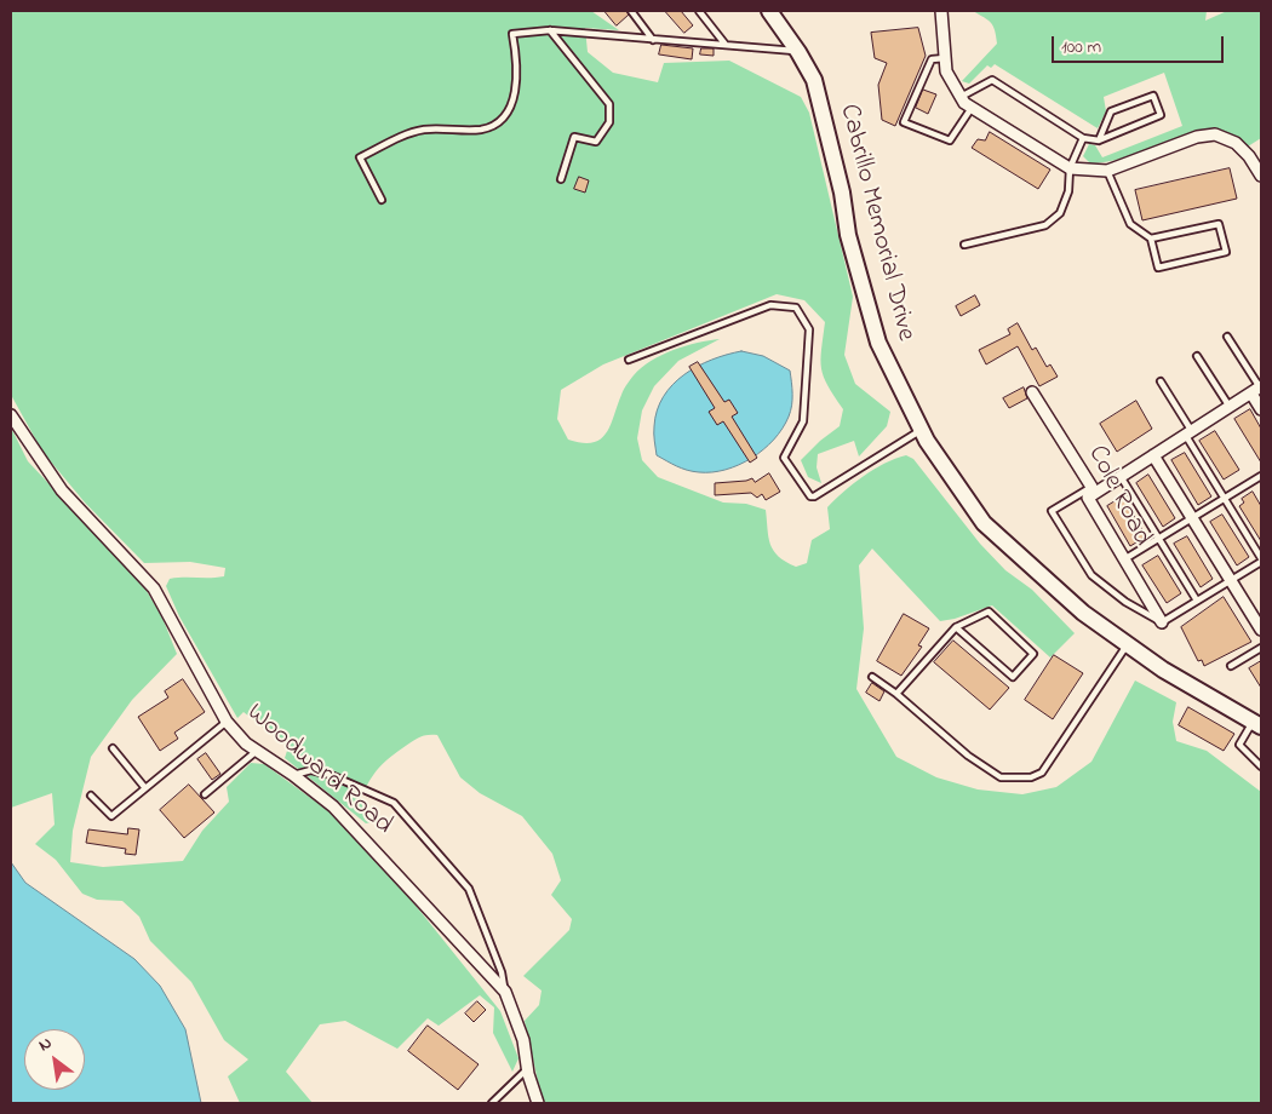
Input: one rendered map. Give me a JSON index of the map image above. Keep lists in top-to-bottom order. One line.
{"streets":{"main road":["Cabrillo Memorial Drive"],"street":["Cole Road","Woodward Road"]},"scale_bar":"100 m","north":"top left"}
